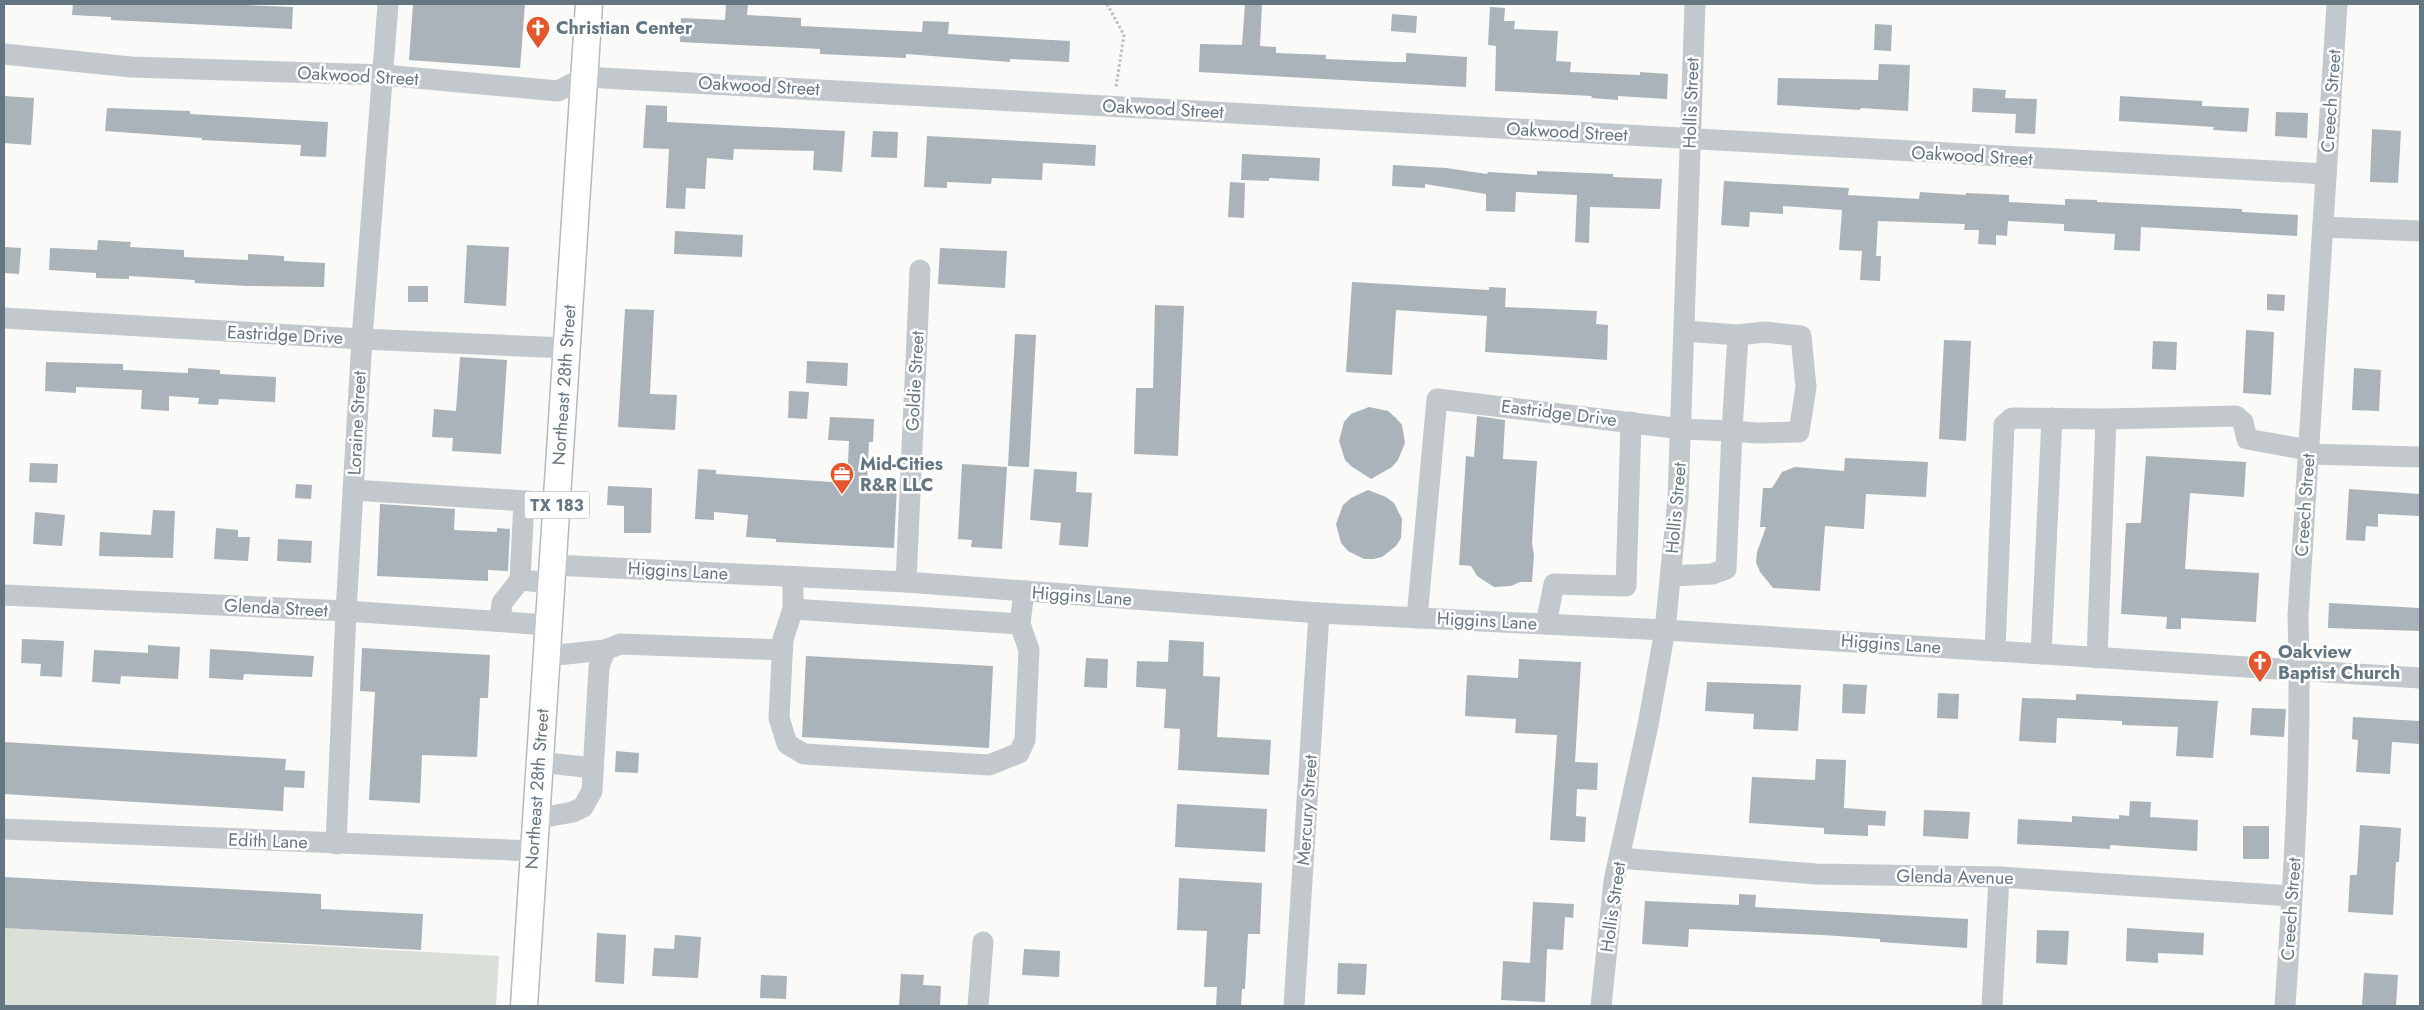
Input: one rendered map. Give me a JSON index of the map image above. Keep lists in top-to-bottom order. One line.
{"streets":{"main road":["Northeast 28th Street","TX 183"],"street":["Oakwood Street","Creech Street","Hollis Street","Eastridge Drive","Goldie Street","Loraine Street","Higgins Lane","Glenda Street","Mercury Street","Edith Lane","Glenda Avenue"]},"crossings":[["Oakwood Street","Creech Street"],["Oakwood Street","Hollis Street"],["Oakwood Street","Northeast 28th Street"],["Oakwood Street","Loraine Street"],["Creech Street","Higgins Lane"],["Creech Street","Glenda Avenue"],["Hollis Street","Eastridge Drive"],["Hollis Street","Higgins Lane"],["Hollis Street","Glenda Avenue"],["Eastridge Drive","Northeast 28th Street"],["Eastridge Drive","Loraine Street"],["Eastridge Drive","Higgins Lane"],["Goldie Street","Higgins Lane"],["Northeast 28th Street","Higgins Lane"],["Northeast 28th Street","Glenda Street"],["Northeast 28th Street","Edith Lane"],["Loraine Street","Glenda Street"],["Loraine Street","Edith Lane"],["Higgins Lane","Mercury Street"]],"places":{"church":["Christian Center","Oakview Baptist Church"],"office":["Mid-Cities R&R LLC"]}}
